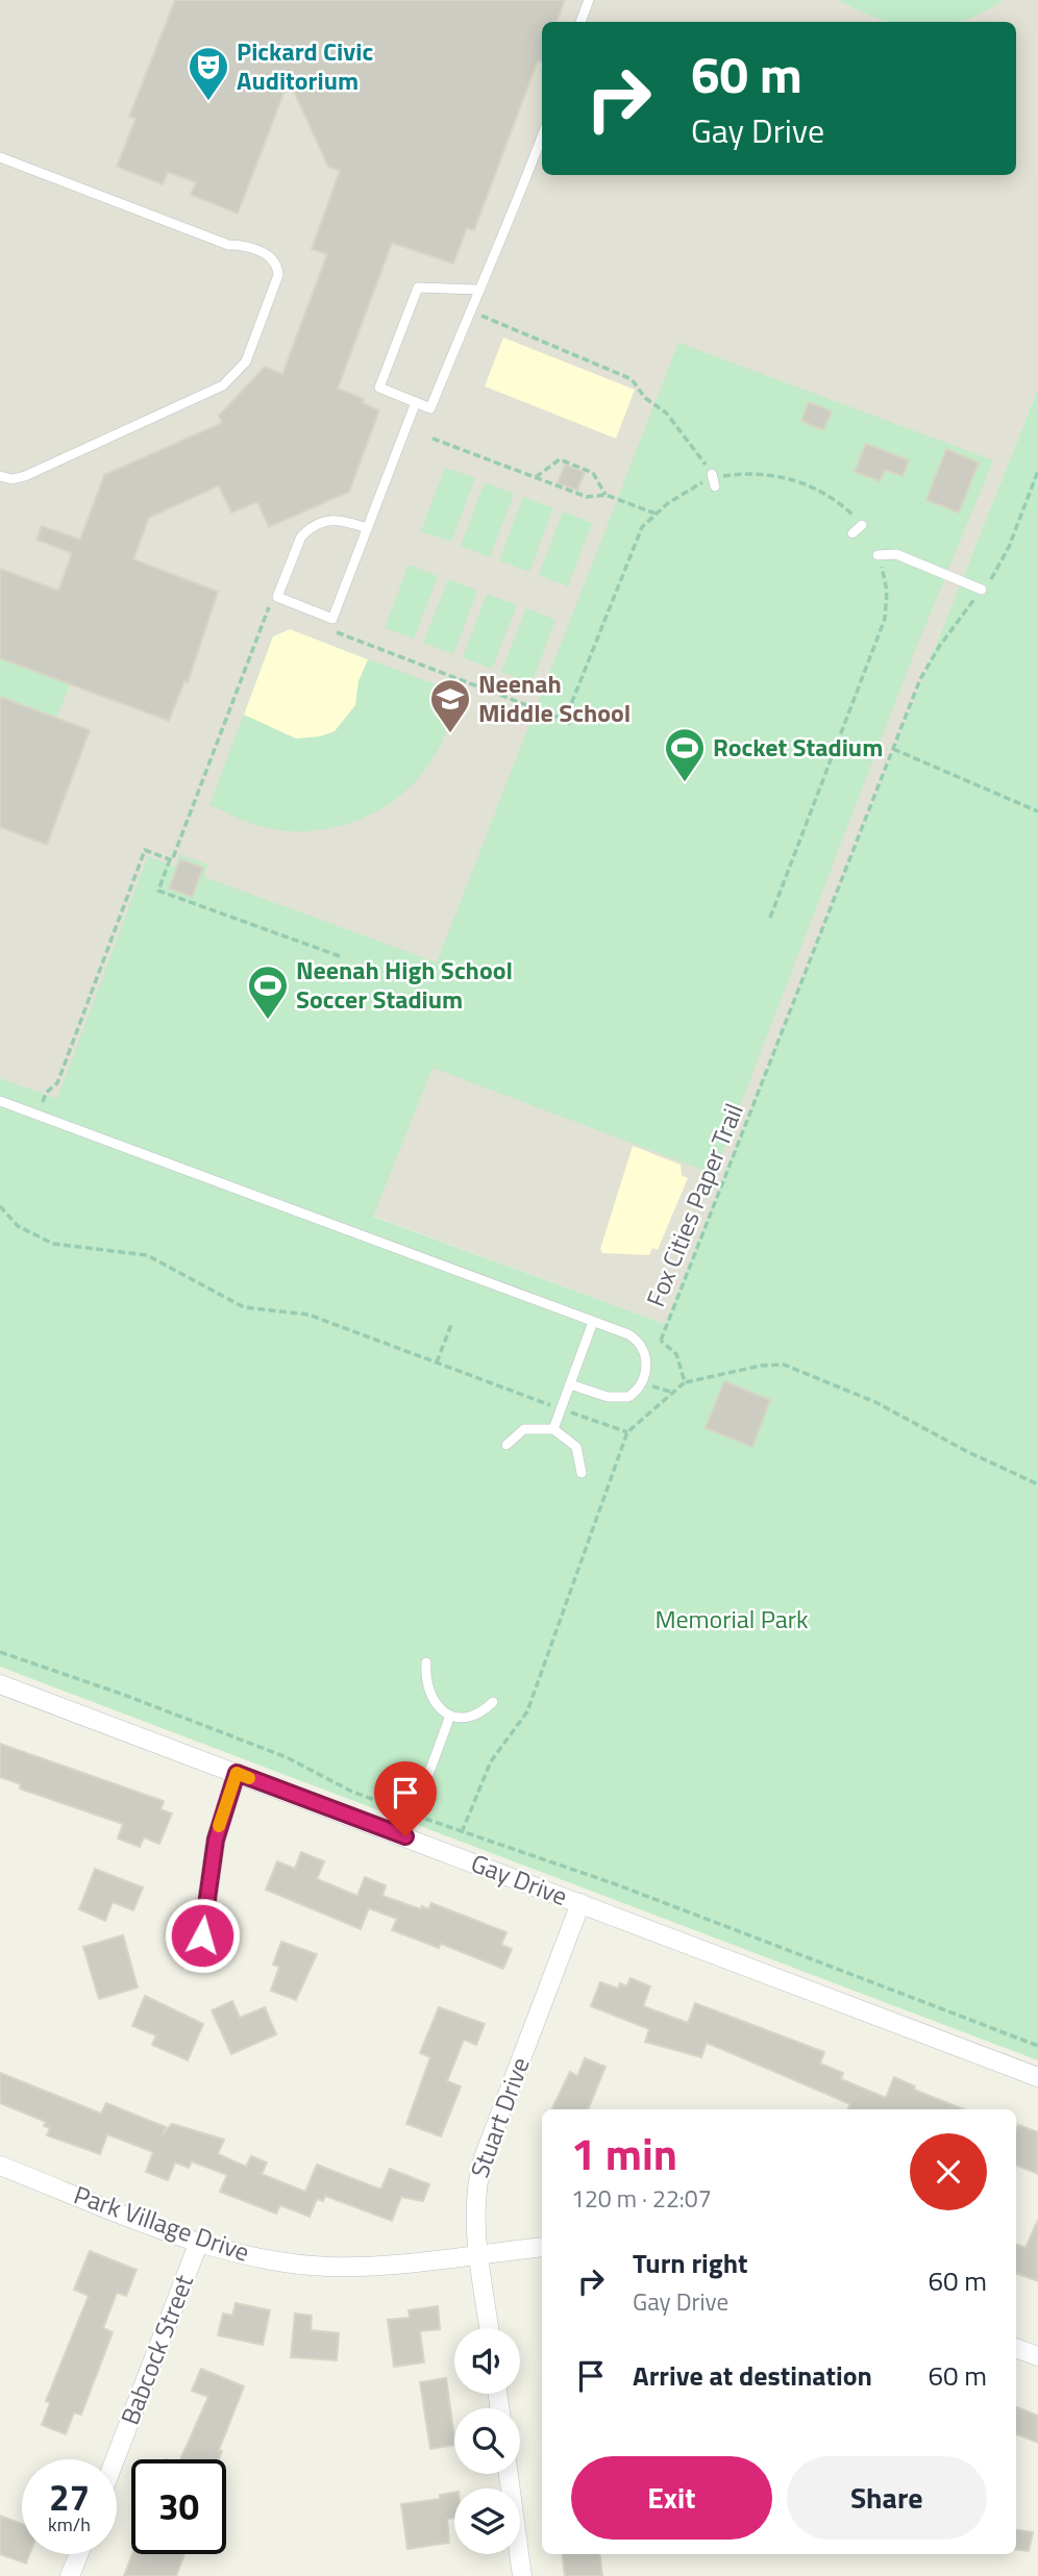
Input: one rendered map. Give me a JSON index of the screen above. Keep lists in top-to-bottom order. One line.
{"streets":{"street":["Gay Drive","Stuart Drive","Park Village Drive","Babcock Street"],"path":["Fox Cities Paper Trail"]},"crossings":[["Gay Drive","Stuart Drive"],["Stuart Drive","Park Village Drive"],["Park Village Drive","Babcock Street"]],"parks":["Memorial Park"],"places":{"theatre":["Pickard Civic Auditorium"],"school or university":["Neenah Middle School"],"sports":["Rocket Stadium","Neenah High School Soccer Stadium"]},"page":{"turn":["60 m","Gay Drive"],"heading":["1 min","120 m · 22:07"],"list":[{"name":"Turn right","note":"Gay Drive","value":"60 m"},{"name":"Arrive at destination","value":"60 m"}],"buttons":["Exit","Share"],"speed":"27 km/h","limit":"30"}}
